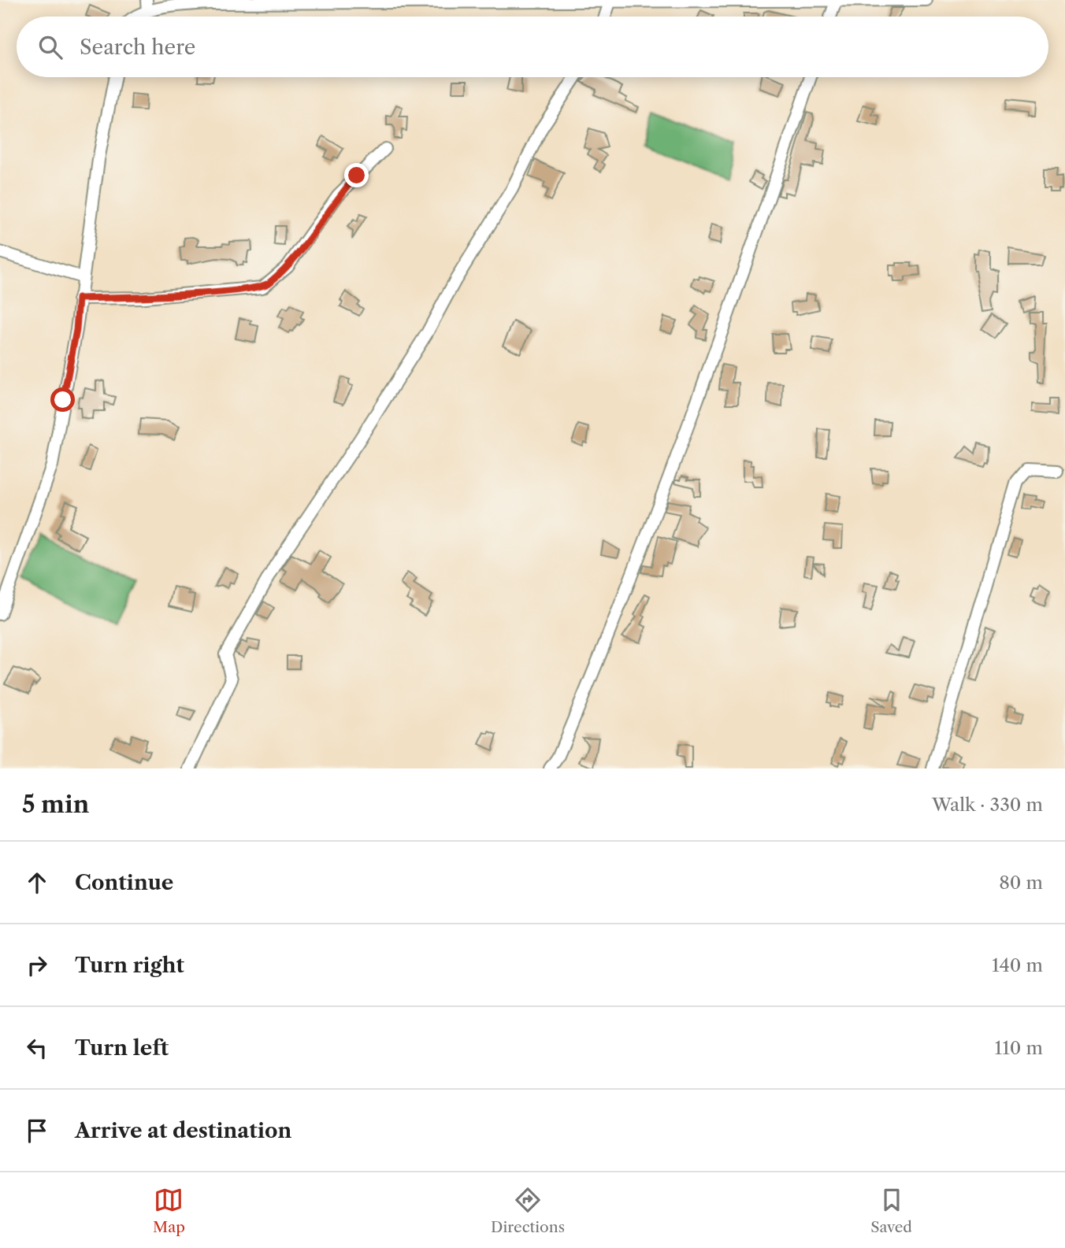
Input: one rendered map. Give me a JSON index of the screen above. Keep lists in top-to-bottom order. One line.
{"page":{"search":"Search here","heading":["5 min","Walk · 330 m"],"list":[["Continue","80 m"],["Turn right","140 m"],["Turn left","110 m"],"Arrive at destination"],"nav":["Map","Directions","Saved"]}}
